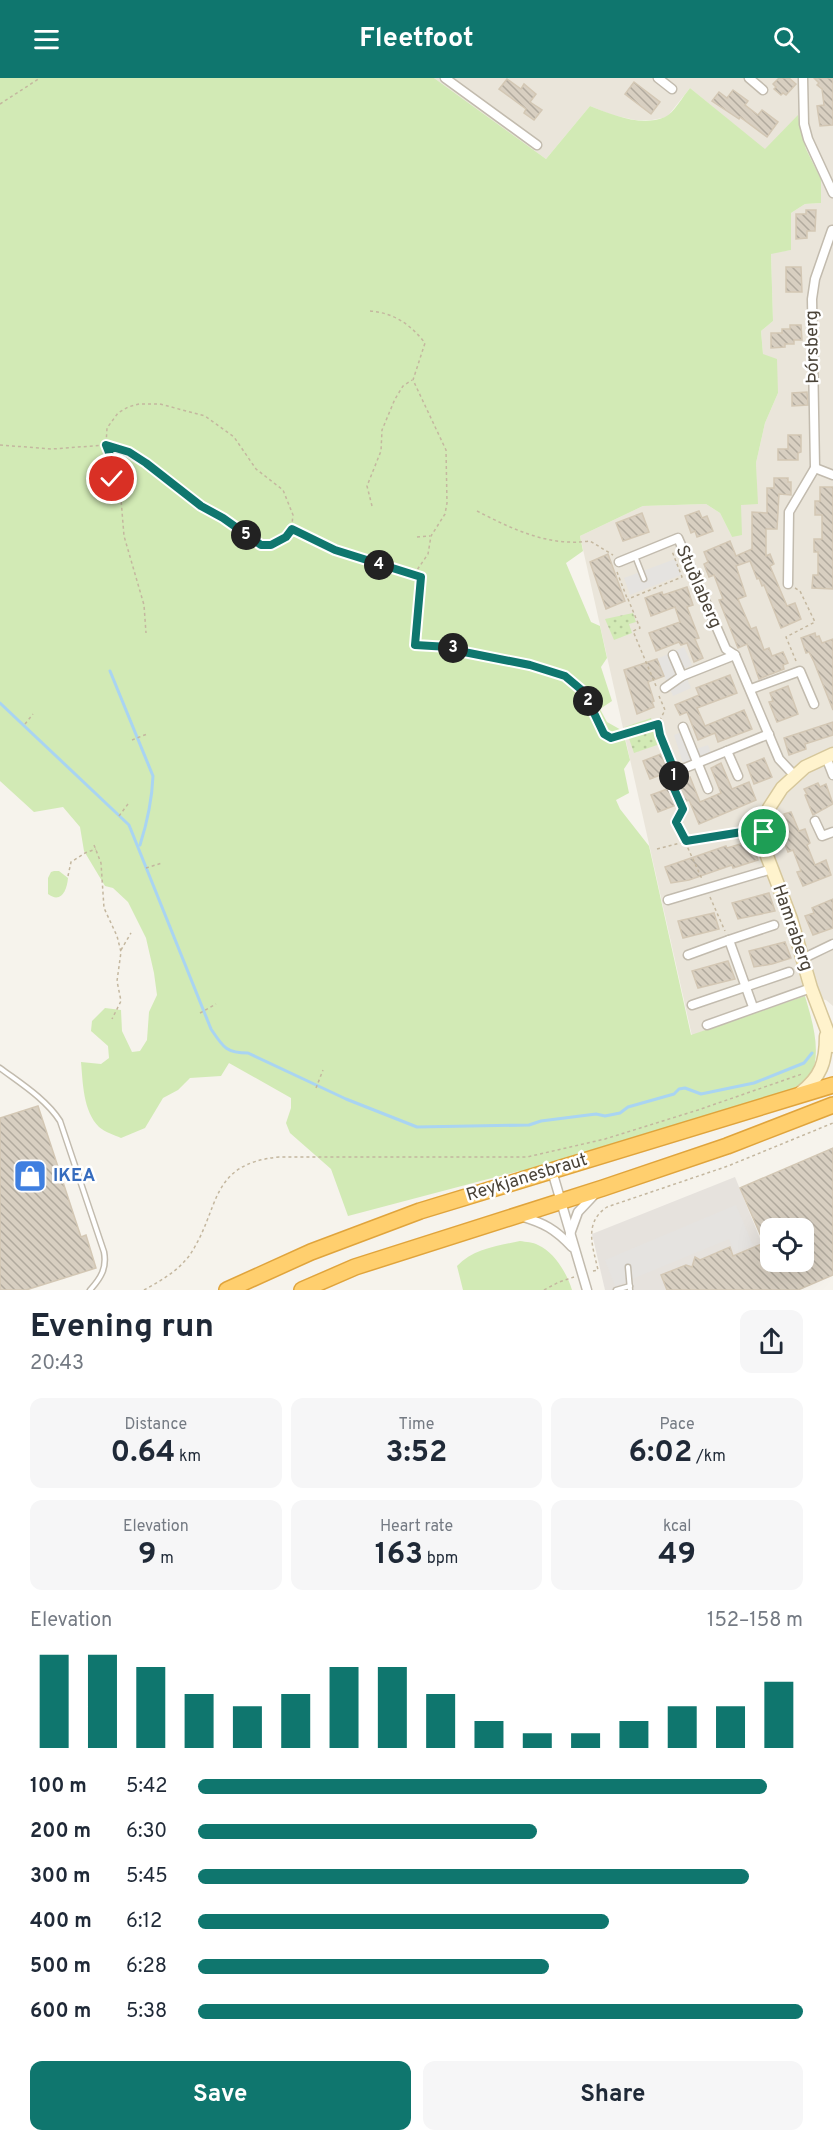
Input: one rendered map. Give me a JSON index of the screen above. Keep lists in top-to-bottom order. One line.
{"streets":{"highway":["Reykjanesbraut"],"street":["Þórsberg","Stuðlaberg","Hamraberg"]},"crossings":[["Stuðlaberg","Hamraberg"]],"places":{"shop":["IKEA"]},"page":{"header":"Fleetfoot","pins":["5","4","3","2","1"],"heading":["Evening run","20:43"],"stats":[["Distance","0.64 km"],["Time","3:52"],["Pace","6:02 /km"],["Elevation","9 m"],["Heart rate","163 bpm"],["kcal","49"]],"chart":["Elevation","152–158 m"],"list":[{"name":"100 m","note":"5:42"},{"name":"200 m","note":"6:30"},{"name":"300 m","note":"5:45"},{"name":"400 m","note":"6:12"},{"name":"500 m","note":"6:28"},{"name":"600 m","note":"5:38"}],"buttons":["Save","Share"]}}
